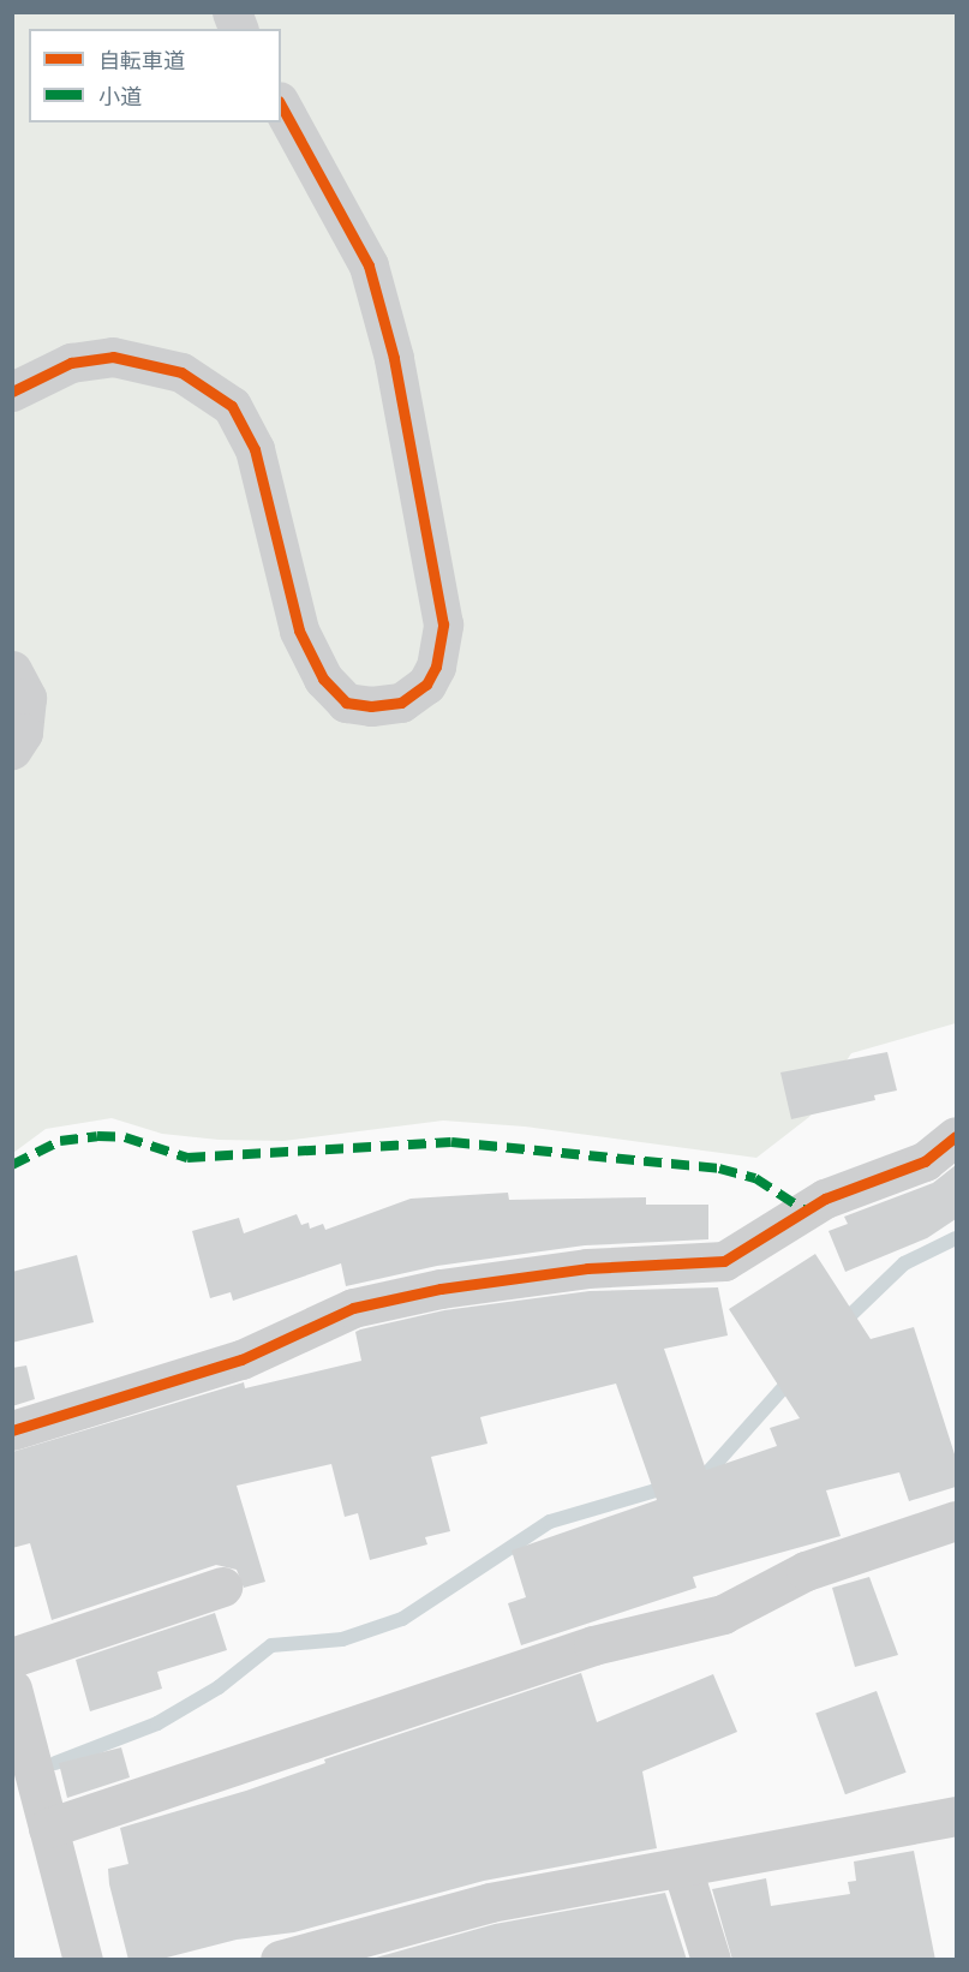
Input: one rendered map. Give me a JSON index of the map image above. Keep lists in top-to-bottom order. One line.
{"legend":["自転車道","小道"]}
